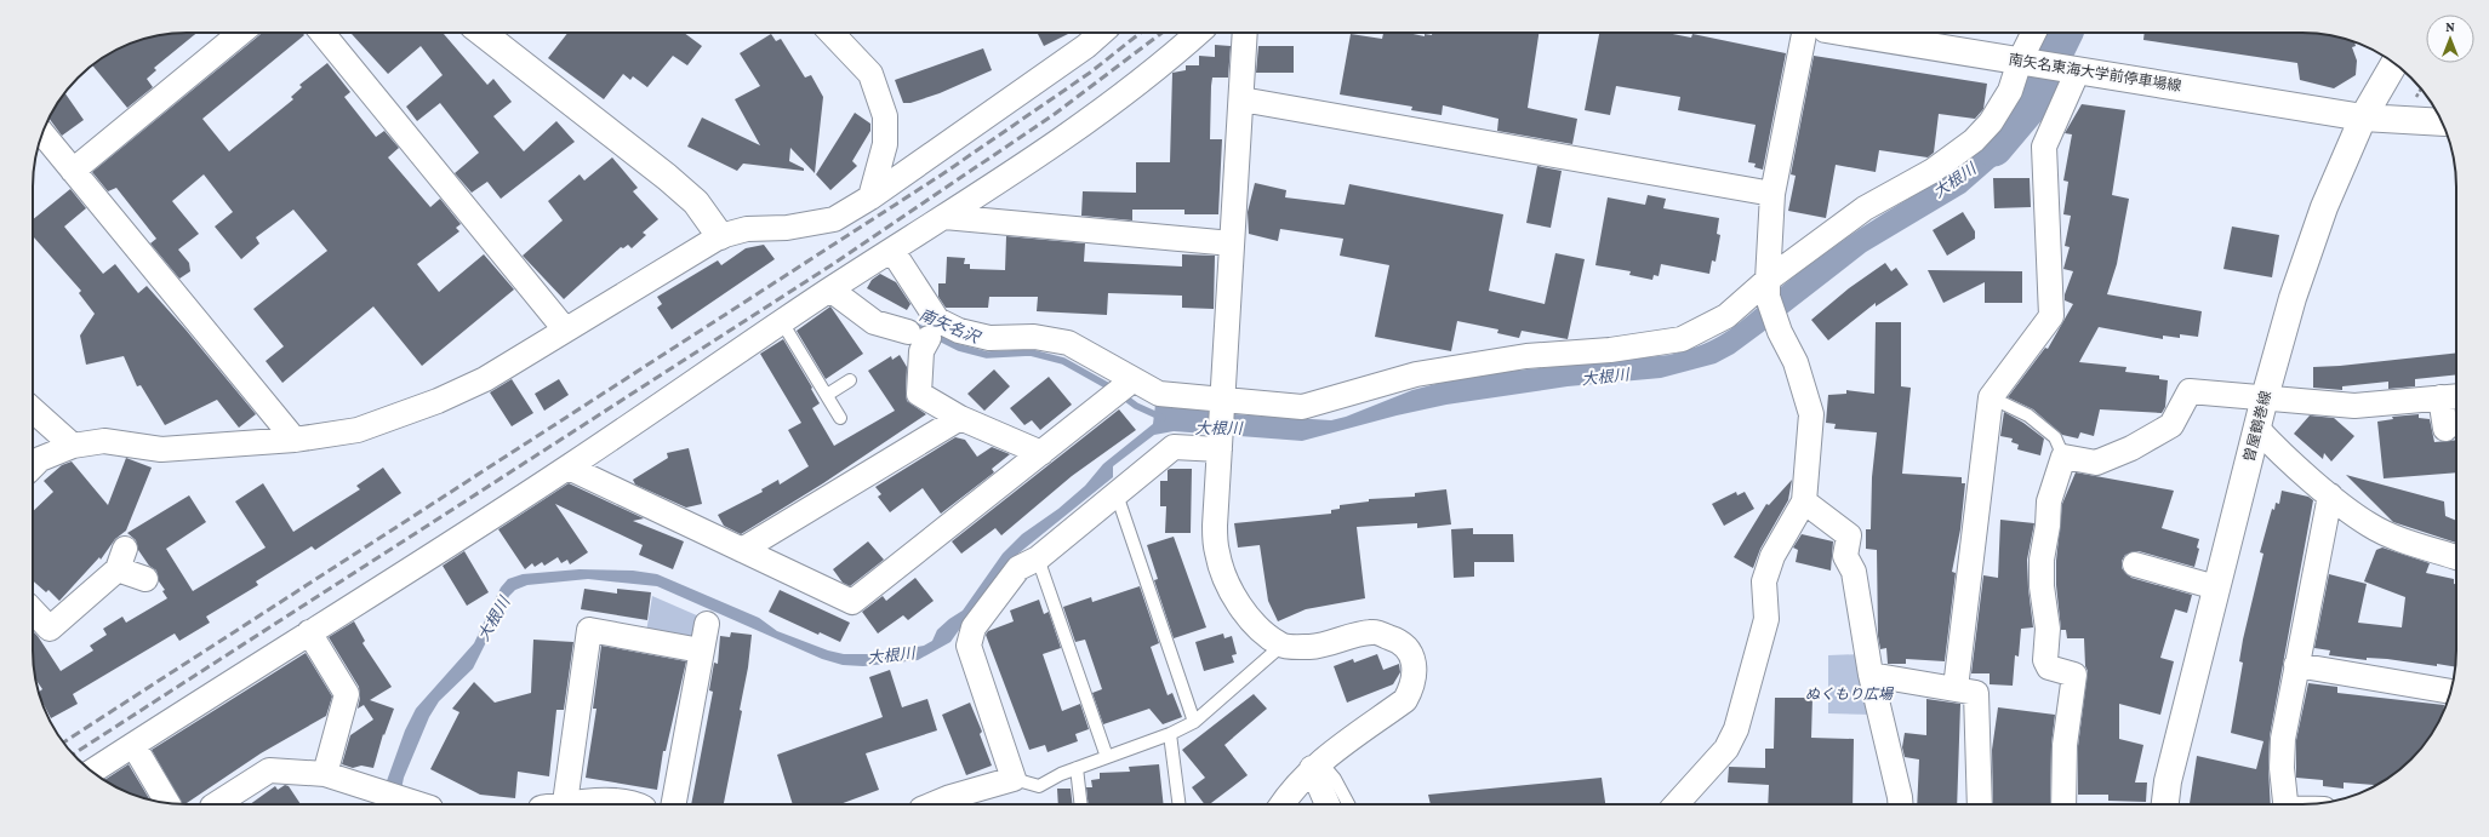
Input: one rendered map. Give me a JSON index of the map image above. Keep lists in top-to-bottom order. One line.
{"streets":{"main road":["南矢名東海大学前停車場線","曽屋鶴巻線"]},"crossings":[["南矢名東海大学前停車場線","曽屋鶴巻線"]],"water":["大根川","南矢名沢"],"parks":["ぬくもり広場"],"north":"top"}
